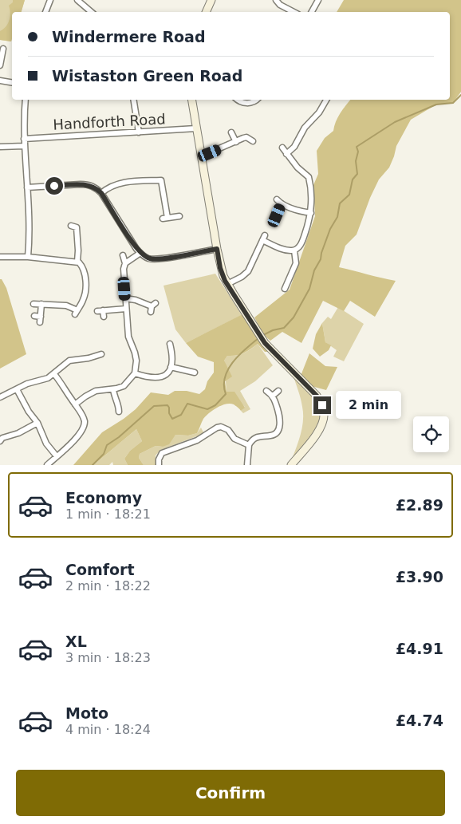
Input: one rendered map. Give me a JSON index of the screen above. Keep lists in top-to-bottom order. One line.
{"streets":{"street":["Handforth Road"]},"page":{"banner":["Windermere Road","Wistaston Green Road"],"bubble":"2 min","list":[{"name":"Economy","note":"1 min · 18:21","value":"£2.89"},{"name":"Comfort","note":"2 min · 18:22","value":"£3.90"},{"name":"XL","note":"3 min · 18:23","value":"£4.91"},{"name":"Moto","note":"4 min · 18:24","value":"£4.74"}],"buttons":"Confirm"}}
